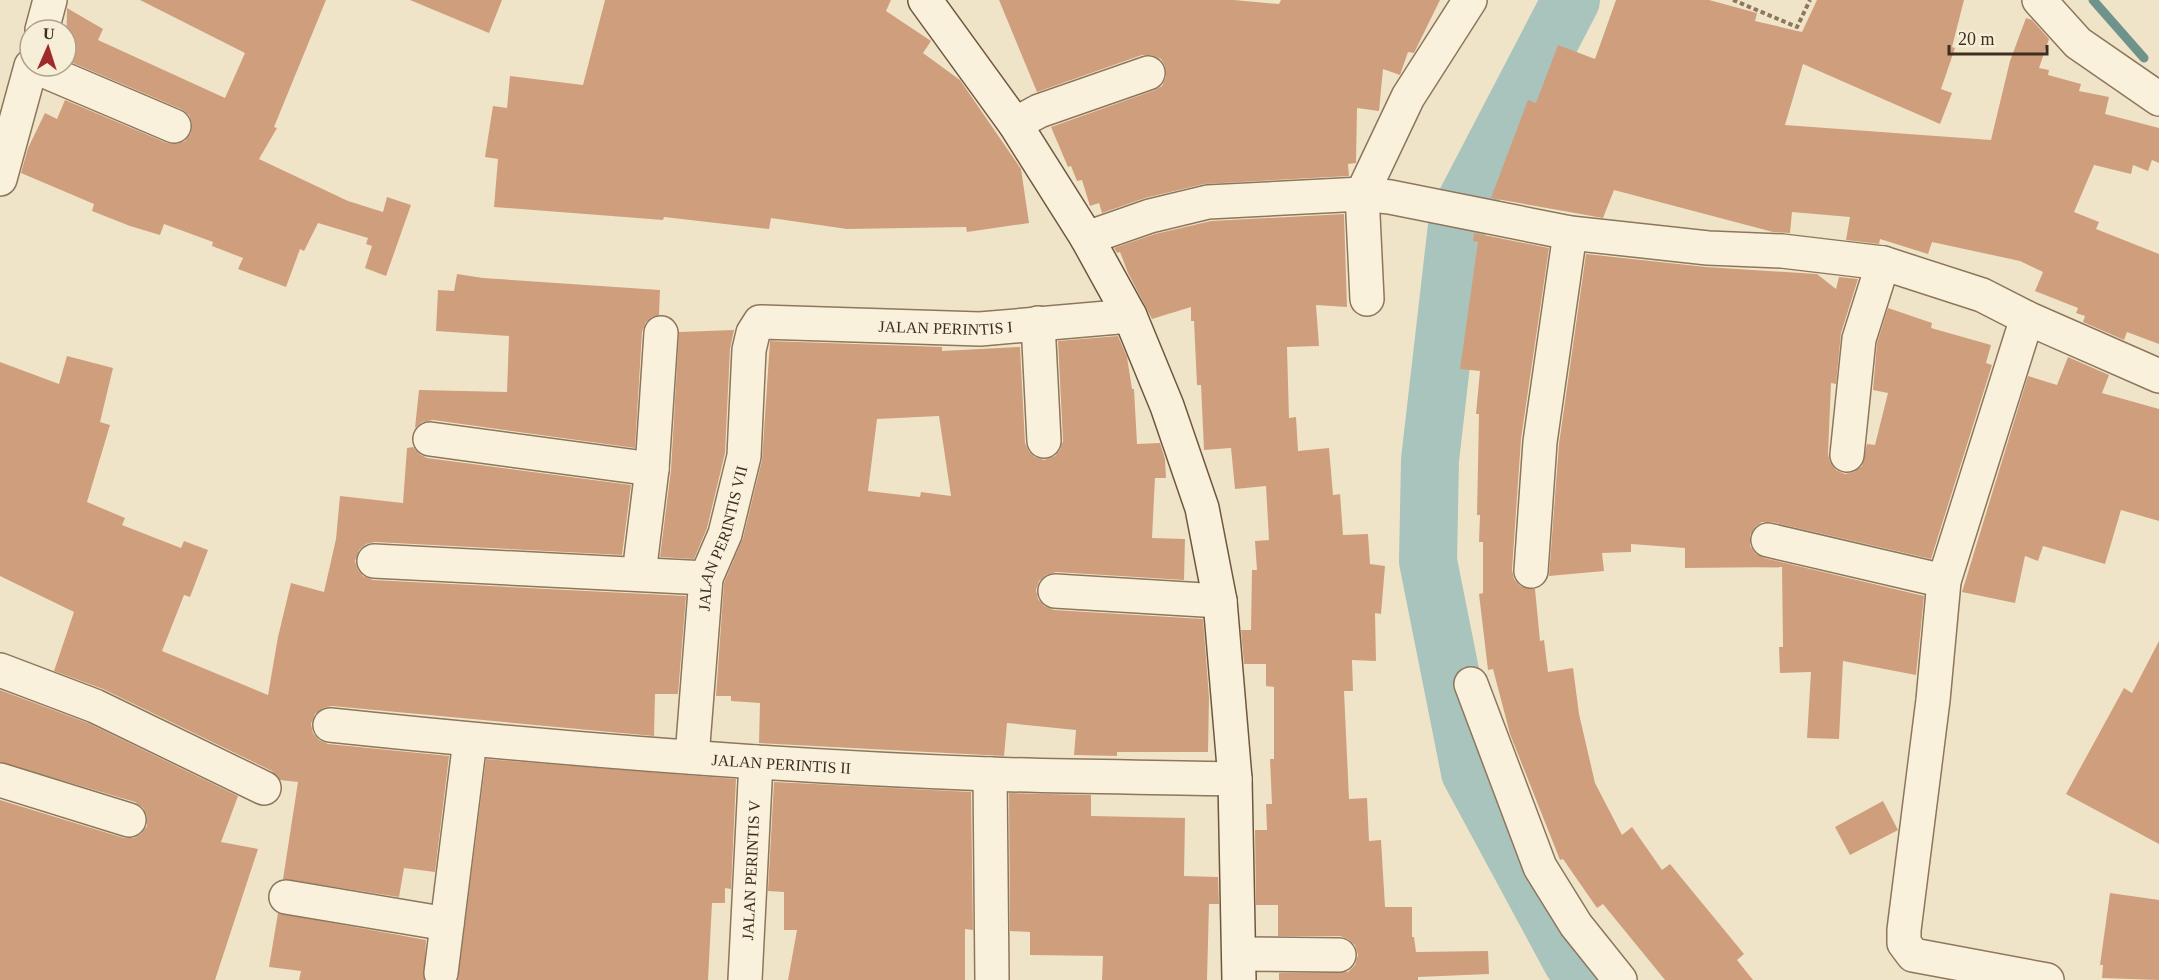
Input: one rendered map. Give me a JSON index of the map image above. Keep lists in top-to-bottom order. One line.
{"streets":{"street":["JALAN PERINTIS I","JALAN PERINTIS VII","JALAN PERINTIS II","JALAN PERINTIS V"]},"crossings":[["JALAN PERINTIS I","JALAN PERINTIS VII"],["JALAN PERINTIS VII","JALAN PERINTIS II"],["JALAN PERINTIS II","JALAN PERINTIS V"]],"scale_bar":"20 m","north":"top"}
